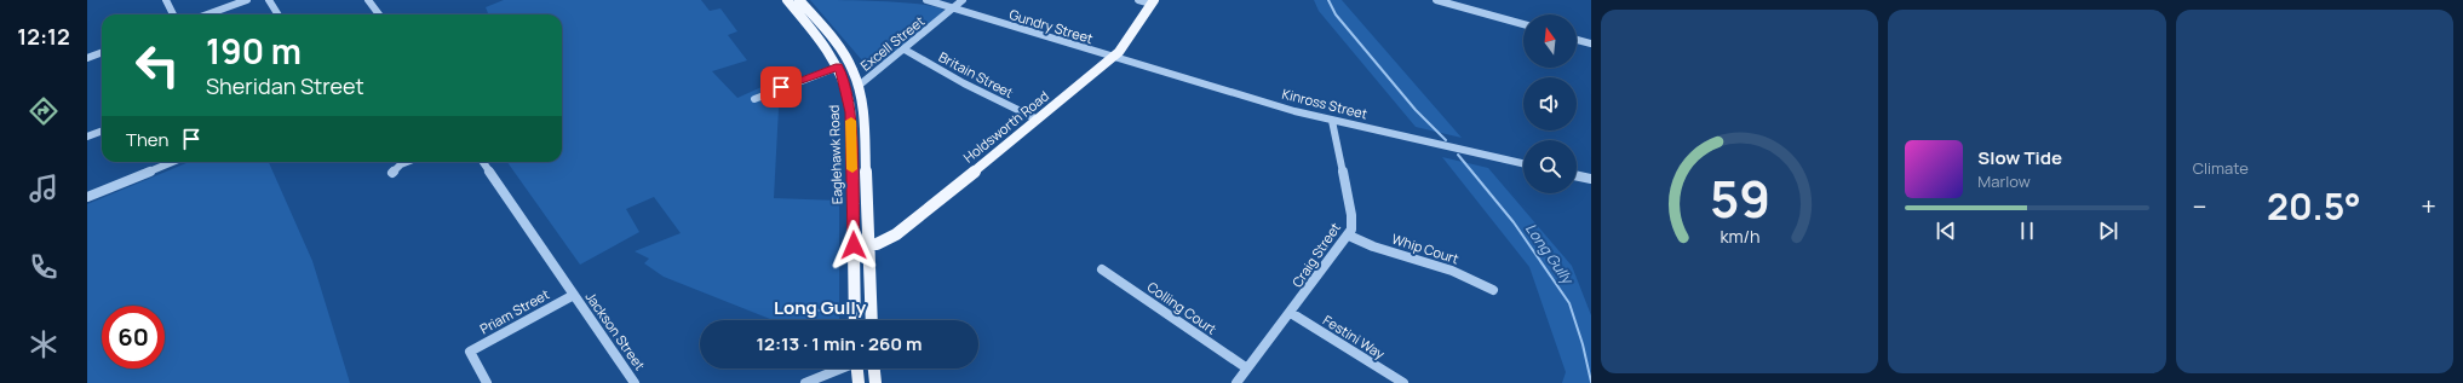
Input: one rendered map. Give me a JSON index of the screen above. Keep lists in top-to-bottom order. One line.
{"streets":{"main road":["Holdsworth Road","Eaglehawk Road"],"street":["Gundry Street","Excell Street","Britain Street","Kinross Street","Whip Court","Craig Street","Colling Court","Priam Street","Jackson Street","Festini Way"]},"crossings":[["Gundry Street","Excell Street"],["Gundry Street","Kinross Street"],["Gundry Street","Holdsworth Road"],["Excell Street","Britain Street"],["Britain Street","Holdsworth Road"],["Kinross Street","Holdsworth Road"],["Kinross Street","Craig Street"],["Holdsworth Road","Eaglehawk Road"],["Whip Court","Craig Street"],["Craig Street","Colling Court"],["Craig Street","Festini Way"],["Priam Street","Jackson Street"]],"districts":["Long Gully"],"water":["Long Gully"],"north":"top","page":{"tabs":"12:12","tile":"Climate","turn":["190 m","Sheridan Street"],"then":"Then","song":["Slow Tide","Marlow"],"heat":["−","20.5°","+"],"limit":"60","trip":"12:13 · 1 min · 260 m","gauge":["59","km/h"]}}
